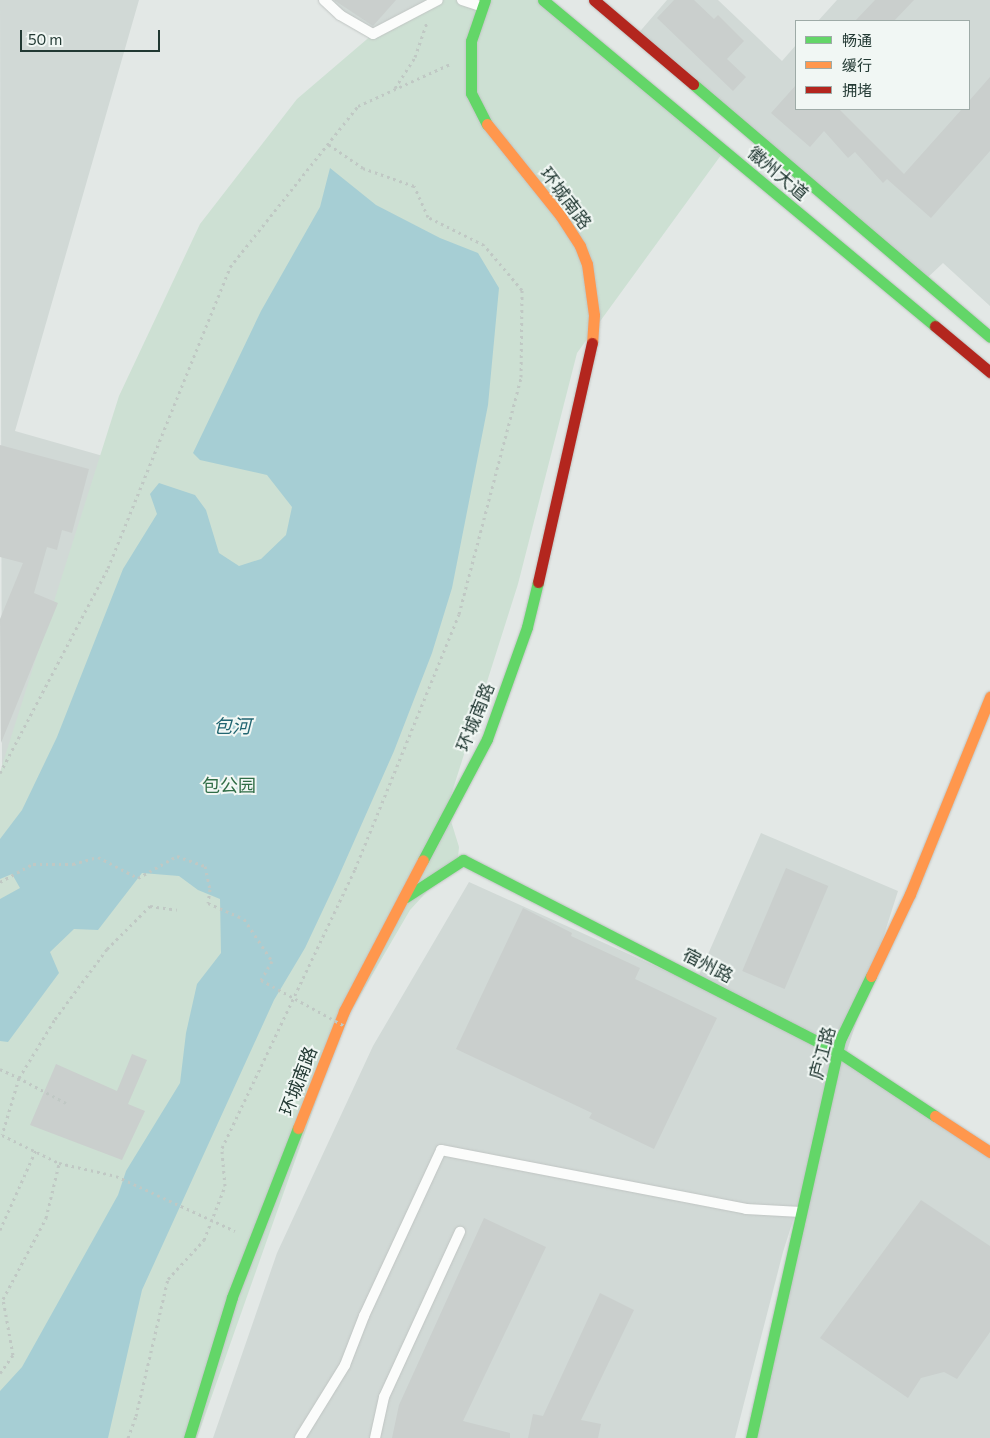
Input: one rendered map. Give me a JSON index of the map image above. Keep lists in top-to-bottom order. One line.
{"streets":{"street":["徽州大道","环城南路","宿州路","庐江路"]},"crossings":[["环城南路","宿州路"],["宿州路","庐江路"]],"water":["包河"],"parks":["包公园"],"legend":["畅通","缓行","拥堵"],"scale_bar":"50 m"}
